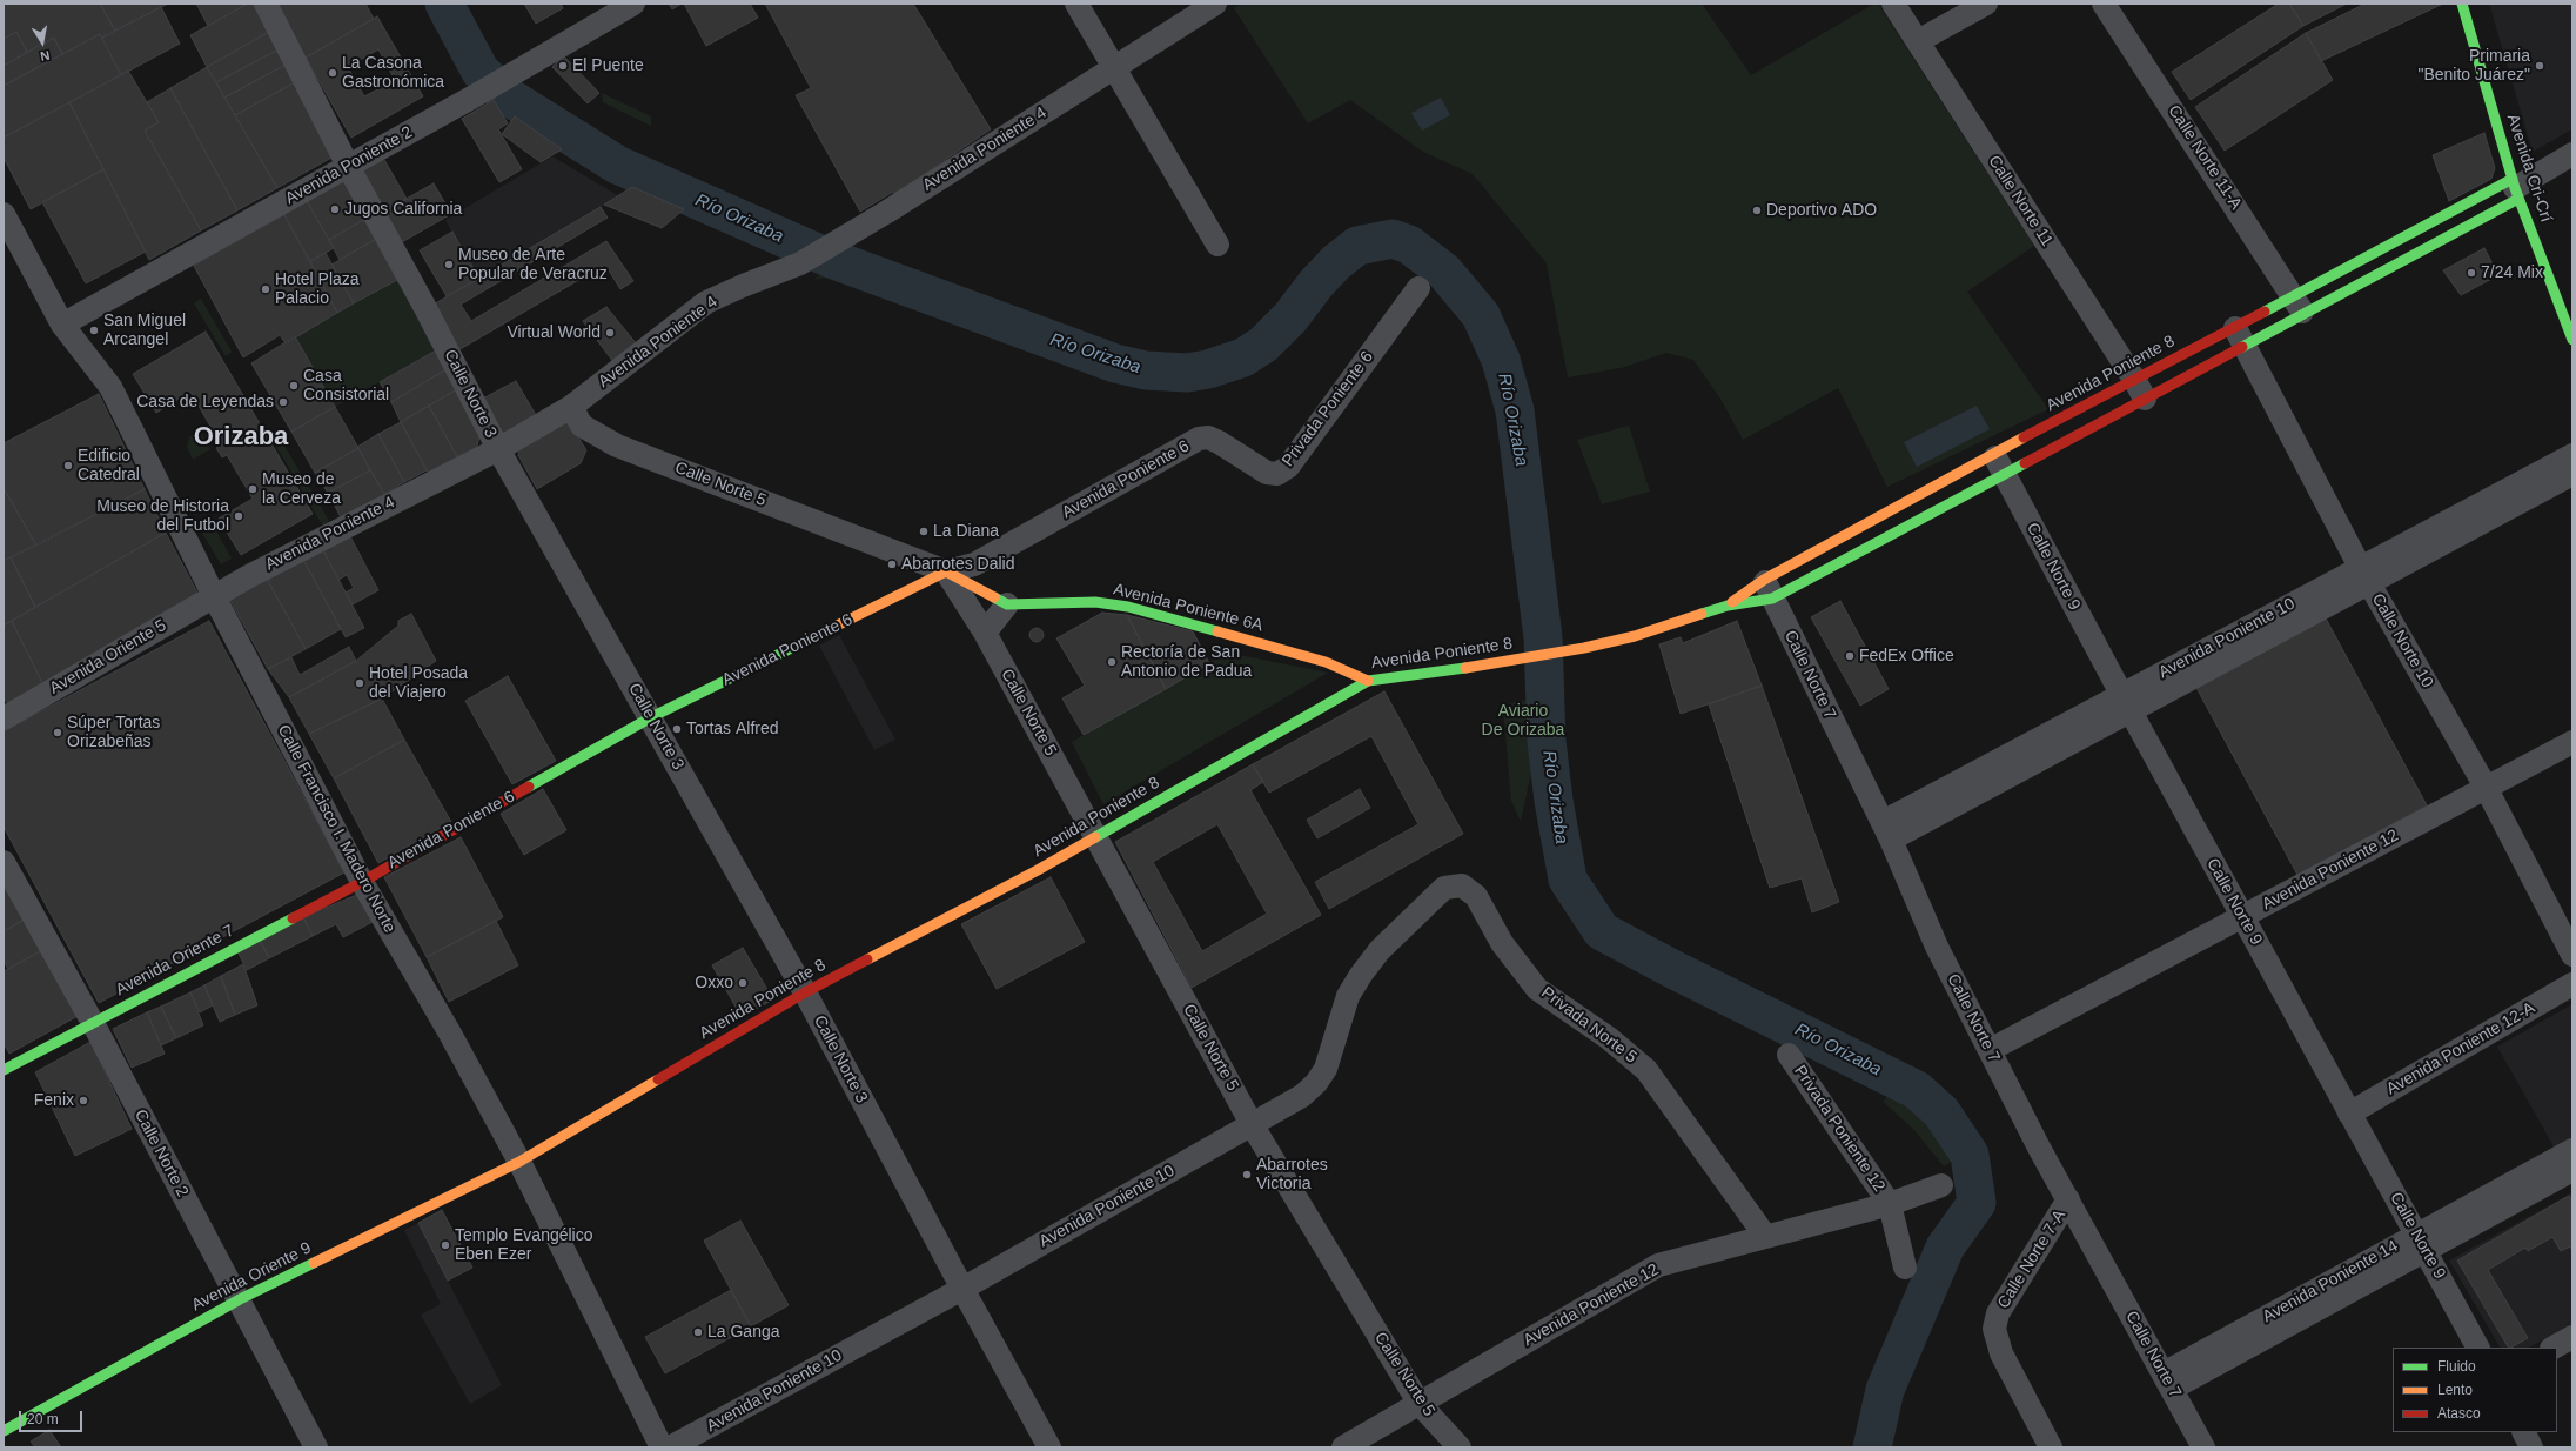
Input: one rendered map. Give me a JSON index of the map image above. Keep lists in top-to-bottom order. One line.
{"streets":{"street":["Avenida Poniente 4","Calle Norte 11-A","Avenida Poniente 2","Avenida Cri-Crí","Calle Norte 11","Avenida Poniente 8","Calle Norte 3","Privada Poniente 6","Avenida Poniente 6","Calle Norte 5","Calle Norte 9","Avenida Poniente 6A","Avenida Poniente 10","Calle Norte 10","Avenida Oriente 5","Calle Norte 7","Calle Francisco I. Madero Norte","Avenida Poniente 12","Avenida Oriente 7","Privada Norte 5","Avenida Poniente 12-A","Privada Poniente 12","Calle Norte 2","Calle Norte 7-A","Avenida Oriente 9","Avenida Poniente 14"]},"crossings":[["Avenida Poniente 4","Calle Norte 3"],["Avenida Poniente 4","Calle Norte 5"],["Avenida Poniente 4","Avenida Oriente 5"],["Avenida Poniente 4","Calle Francisco I. Madero Norte"],["Calle Norte 11-A","Avenida Poniente 8"],["Avenida Poniente 2","Calle Norte 3"],["Avenida Poniente 2","Calle Francisco I. Madero Norte"],["Avenida Cri-Crí","Avenida Poniente 8"],["Calle Norte 11","Avenida Poniente 8"],["Avenida Poniente 8","Calle Norte 3"],["Avenida Poniente 8","Calle Norte 5"],["Avenida Poniente 8","Calle Norte 9"],["Avenida Poniente 8","Avenida Poniente 6A"],["Avenida Poniente 8","Calle Norte 10"],["Avenida Poniente 8","Calle Norte 7"],["Avenida Poniente 8","Calle Francisco I. Madero Norte"],["Avenida Poniente 8","Avenida Oriente 9"],["Calle Norte 3","Avenida Poniente 6"],["Calle Norte 3","Avenida Poniente 10"],["Privada Poniente 6","Avenida Poniente 6"],["Avenida Poniente 6","Calle Norte 5"],["Avenida Poniente 6","Avenida Poniente 6A"],["Avenida Poniente 6","Calle Francisco I. Madero Norte"],["Avenida Poniente 6","Avenida Oriente 7"],["Calle Norte 5","Avenida Poniente 6A"],["Calle Norte 5","Avenida Poniente 10"],["Calle Norte 5","Avenida Poniente 12"],["Calle Norte 9","Avenida Poniente 10"],["Calle Norte 9","Avenida Poniente 12"],["Calle Norte 9","Avenida Poniente 12-A"],["Calle Norte 9","Avenida Poniente 14"],["Avenida Poniente 10","Calle Norte 10"],["Avenida Poniente 10","Calle Norte 7"],["Avenida Poniente 10","Privada Norte 5"],["Calle Norte 10","Avenida Poniente 12"],["Avenida Oriente 5","Calle Francisco I. Madero Norte"],["Calle Norte 7","Avenida Poniente 12"],["Calle Norte 7","Calle Norte 7-A"],["Calle Norte 7","Avenida Poniente 14"],["Calle Francisco I. Madero Norte","Avenida Oriente 7"],["Calle Francisco I. Madero Norte","Avenida Oriente 9"],["Avenida Poniente 12","Privada Norte 5"],["Avenida Poniente 12","Privada Poniente 12"],["Avenida Oriente 7","Calle Norte 2"],["Calle Norte 2","Avenida Oriente 9"]],"districts":["Orizaba"],"water":["Río Orizaba"],"parks":["Aviario De Orizaba"],"places":["El Puente","Primaria \"Benito Juárez\"","La Casona Gastronómica","Jugos California","Deportivo ADO","Museo de Arte Popular de Veracruz","7/24 Mix","Hotel Plaza Palacio","San Miguel Arcangel","Virtual World","Casa Consistorial","Casa de Leyendas","Edificio Catedral","Museo de la Cerveza","Museo de Historia del Futbol","La Diana","Abarrotes Dalid","FedEx Office","Rectoría de San Antonio de Padua","Hotel Posada del Viajero","Tortas Alfred","Súper Tortas Orizabeñas","Oxxo","Fenix","Abarrotes Victoria","Templo Evangélico Eben Ezer","La Ganga"],"legend":["Fluido","Lento","Atasco"],"scale_bar":"20 m","north":"bottom"}
